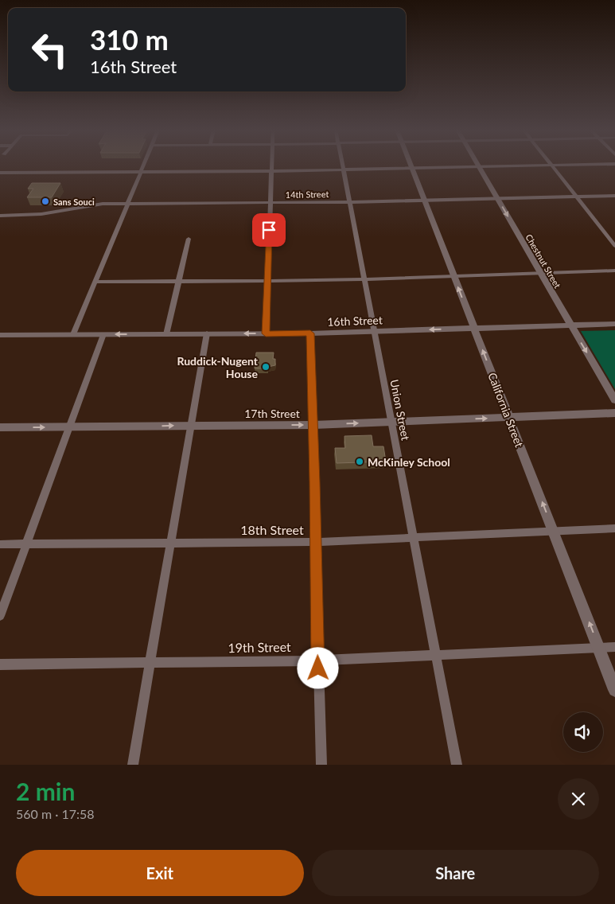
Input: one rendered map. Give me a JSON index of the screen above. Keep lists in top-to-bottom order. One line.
{"streets":{"street":["14th Street","Chestnut Street","16th Street","Union Street","California Street","17th Street","18th Street","19th Street"]},"crossings":[["14th Street","Chestnut Street"],["14th Street","Union Street"],["14th Street","California Street"],["Chestnut Street","16th Street"],["16th Street","Union Street"],["16th Street","California Street"],["Union Street","17th Street"],["Union Street","18th Street"],["Union Street","19th Street"],["California Street","17th Street"],["California Street","18th Street"],["California Street","19th Street"]],"one_way":["California Street","17th Street"],"places":["Sans Souci","Ruddick-Nugent House","McKinley School"],"page":{"turn":["310 m","16th Street"],"heading":["2 min","560 m · 17:58"],"buttons":["Exit","Share"]}}
